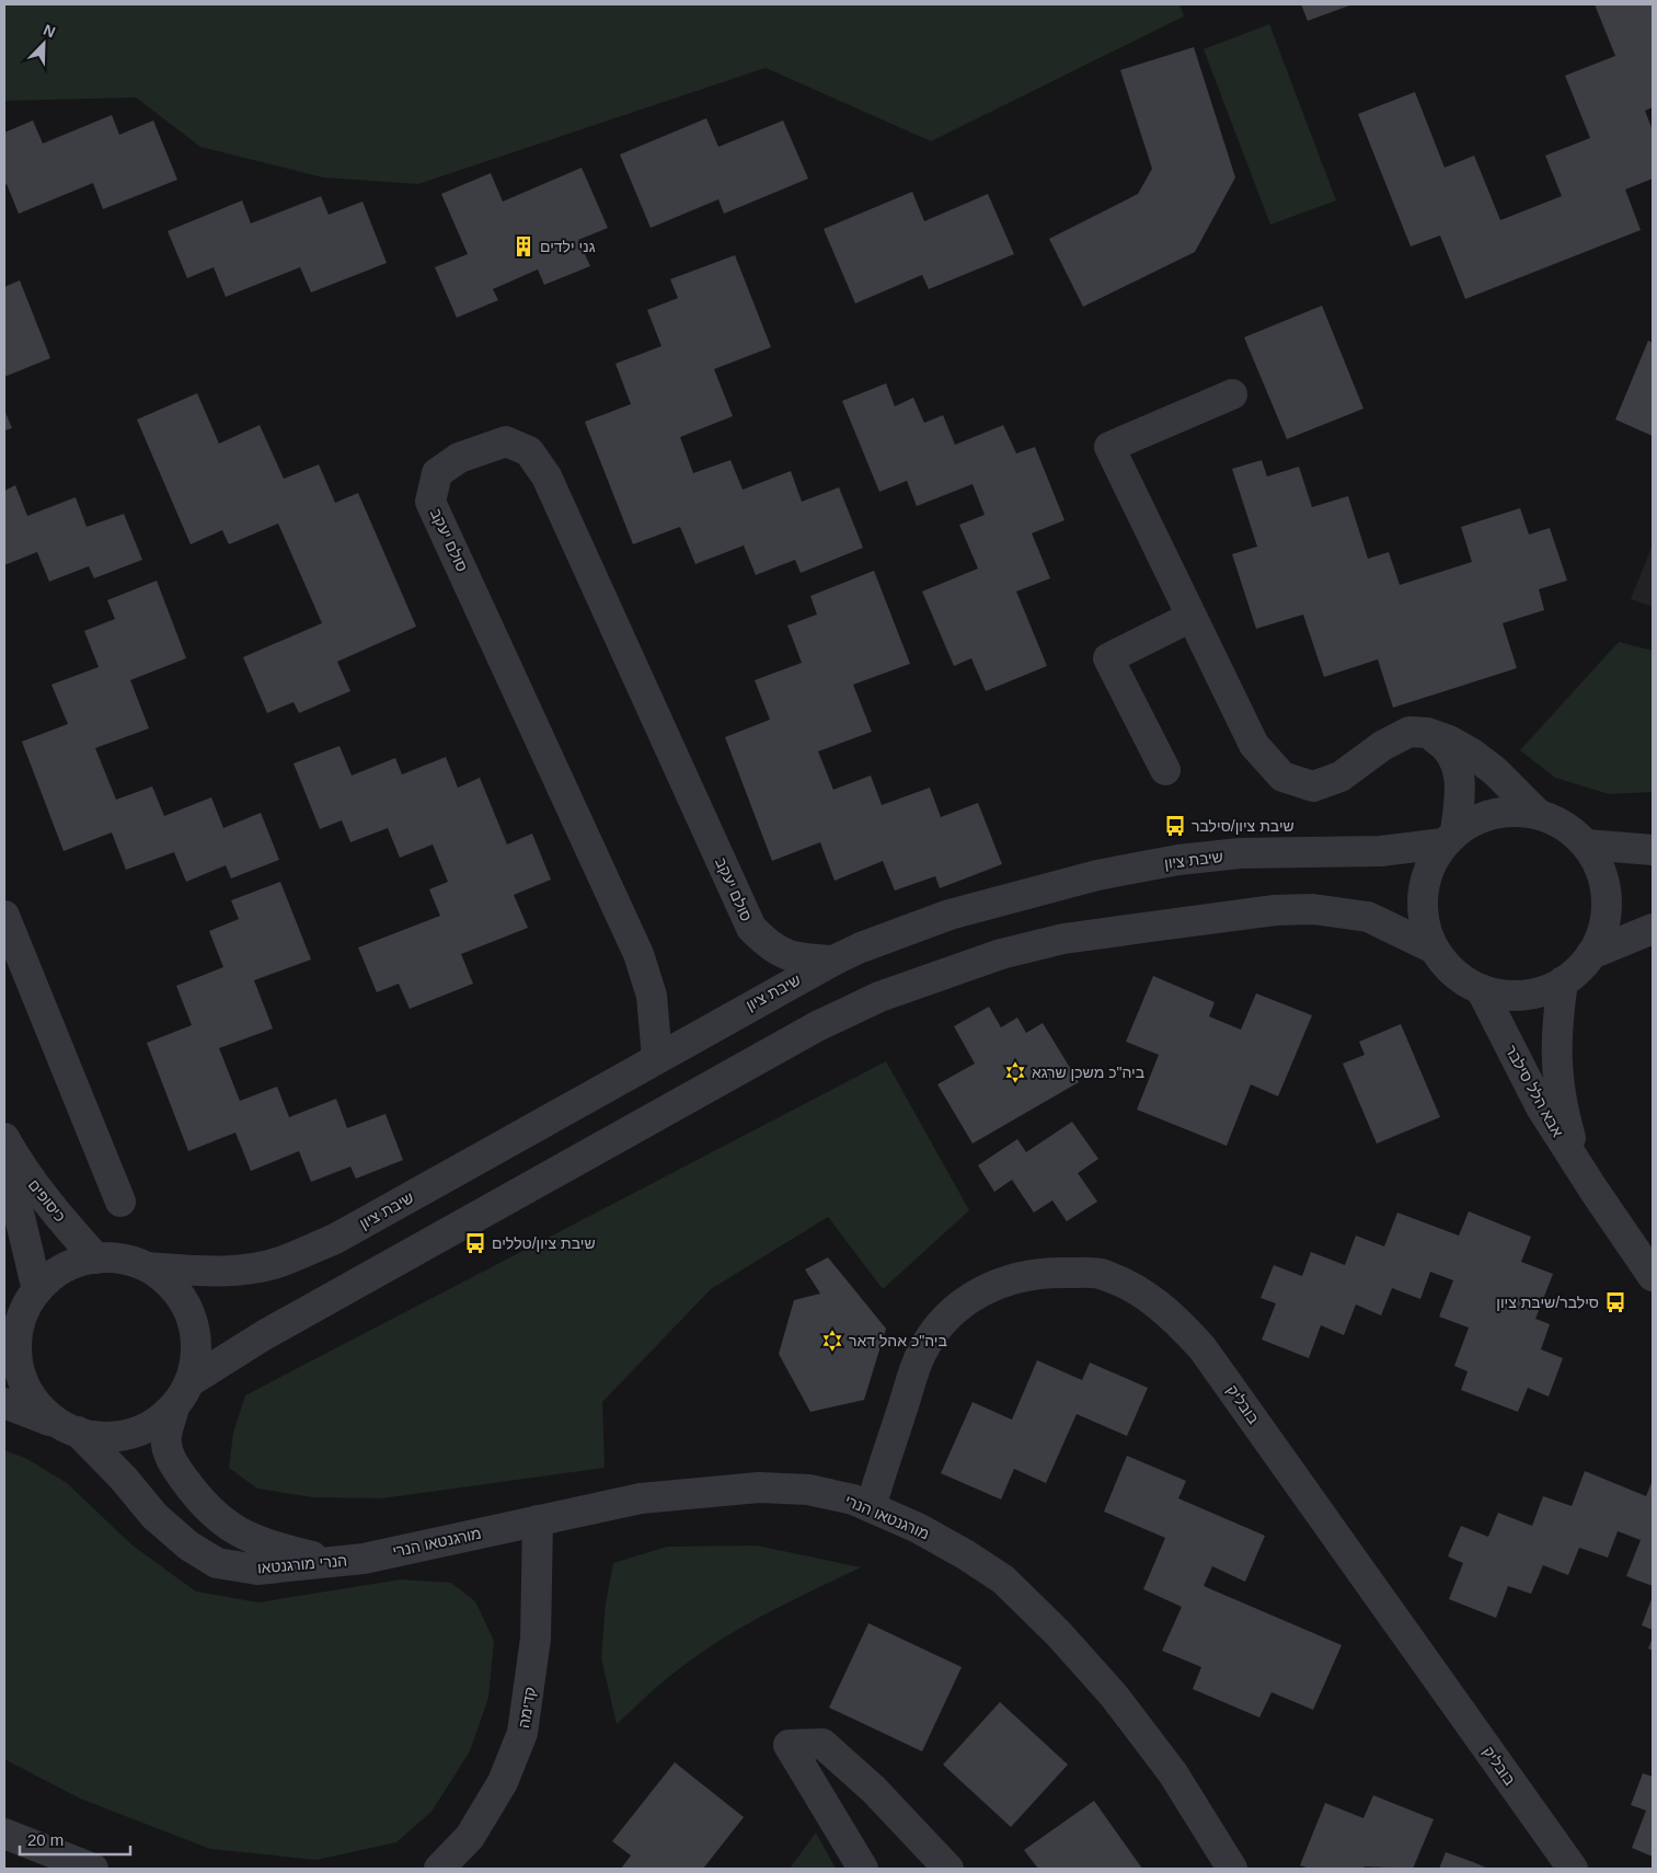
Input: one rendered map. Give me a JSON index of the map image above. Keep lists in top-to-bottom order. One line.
{"streets":{"street":["סולם יעקב","שיבת ציון","אבא הלל סילבר","כיסופים","בובליק","מורגנטאו הנרי","הנרי מורגנטאו","קדימה"]},"crossings":[["סולם יעקב","שיבת ציון"],["שיבת ציון","אבא הלל סילבר"],["שיבת ציון","כיסופים"],["שיבת ציון","הנרי מורגנטאו"],["כיסופים","הנרי מורגנטאו"],["בובליק","מורגנטאו הנרי"],["מורגנטאו הנרי","הנרי מורגנטאו"],["מורגנטאו הנרי","קדימה"]],"places":{"building":["גני ילדים"],"bus stop":["שיבת ציון/סילבר","שיבת ציון/טללים","סילבר/שיבת ציון"],"synagogue":["ביה\"כ משכן שרגא","ביה\"כ אהל דאר"]},"scale_bar":"20 m","north":"top right"}
